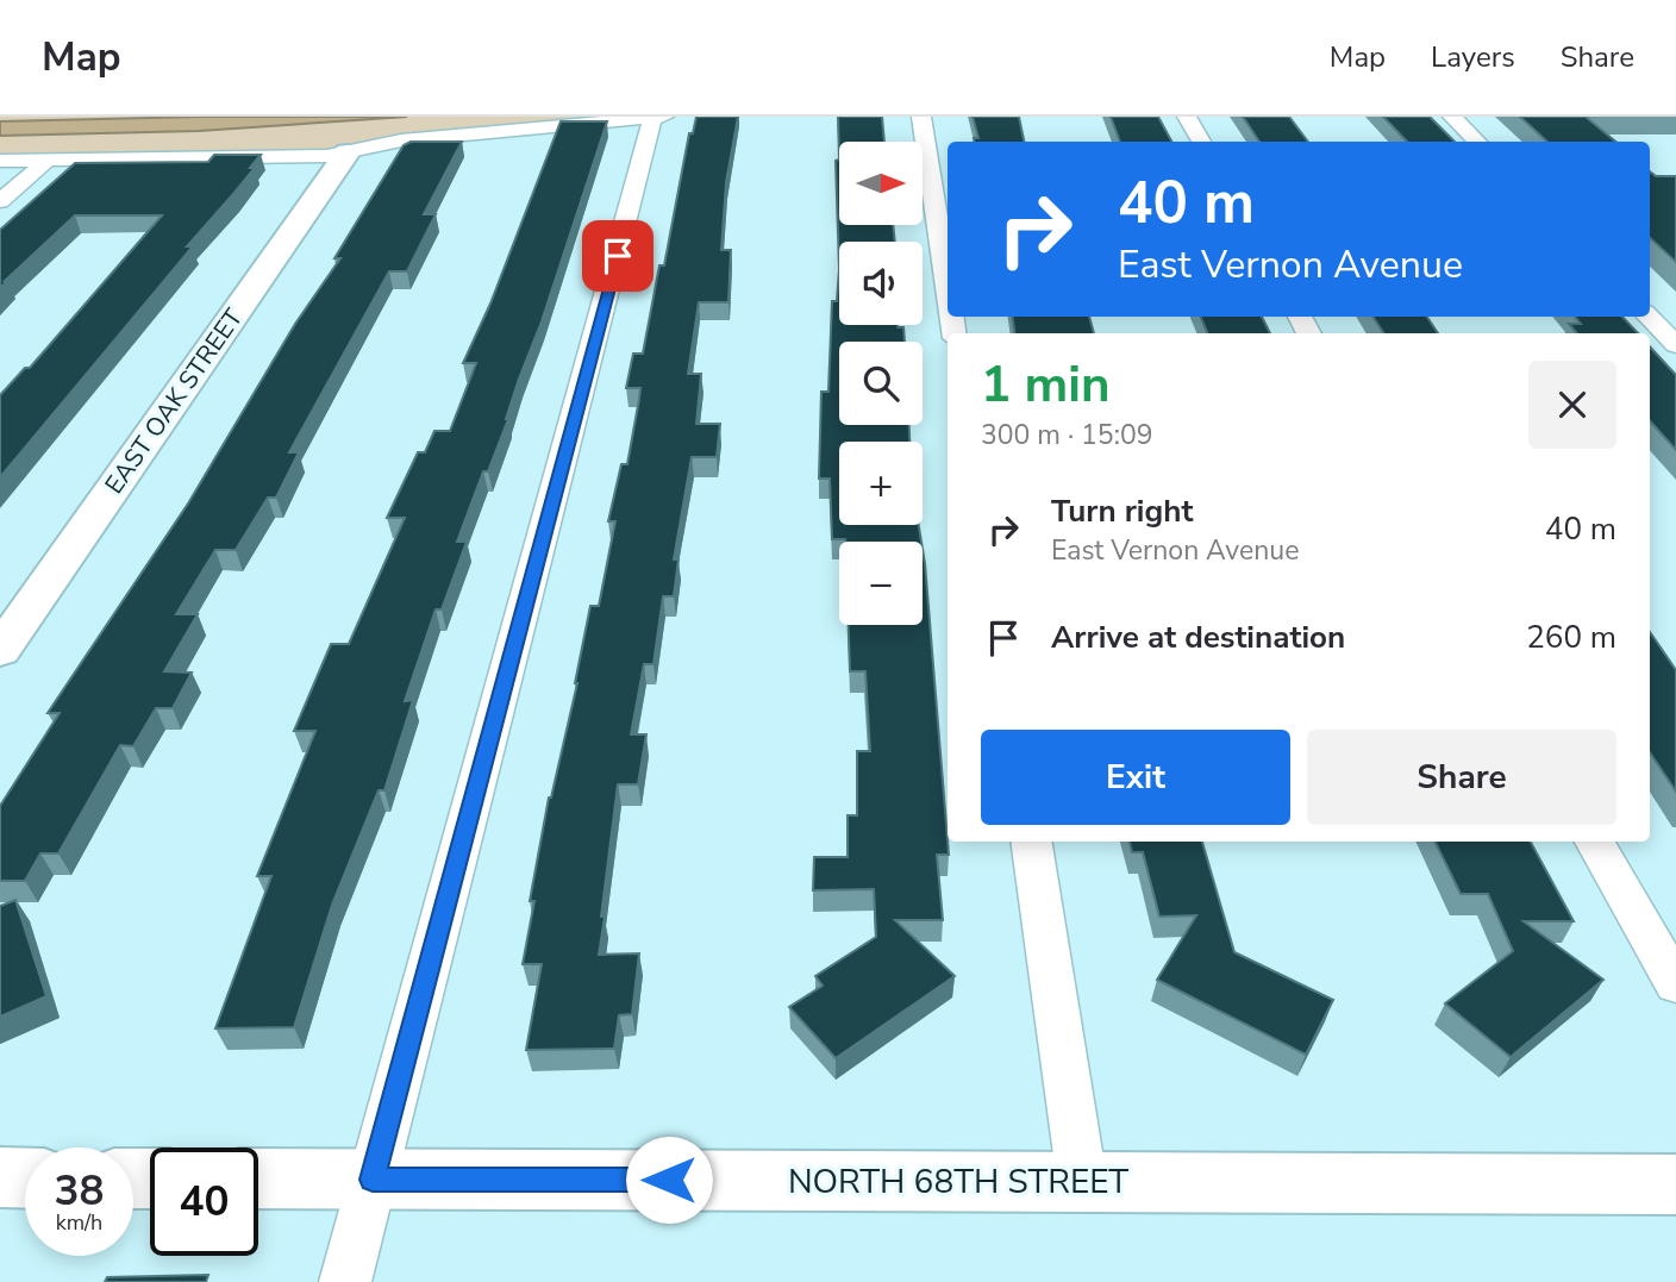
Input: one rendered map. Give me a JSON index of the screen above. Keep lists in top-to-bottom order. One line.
{"streets":{"street":["EAST OAK STREET","NORTH 68TH STREET"]},"north":"right","page":{"header":"Map","nav":["Map","Layers","Share"],"map_buttons":["+","−"],"turn":["40 m","East Vernon Avenue"],"heading":["1 min","300 m · 15:09"],"list":[{"name":"Turn right","note":"East Vernon Avenue","value":"40 m"},{"name":"Arrive at destination","value":"260 m"}],"buttons":["Exit","Share"],"speed":"38 km/h","limit":"40"}}
